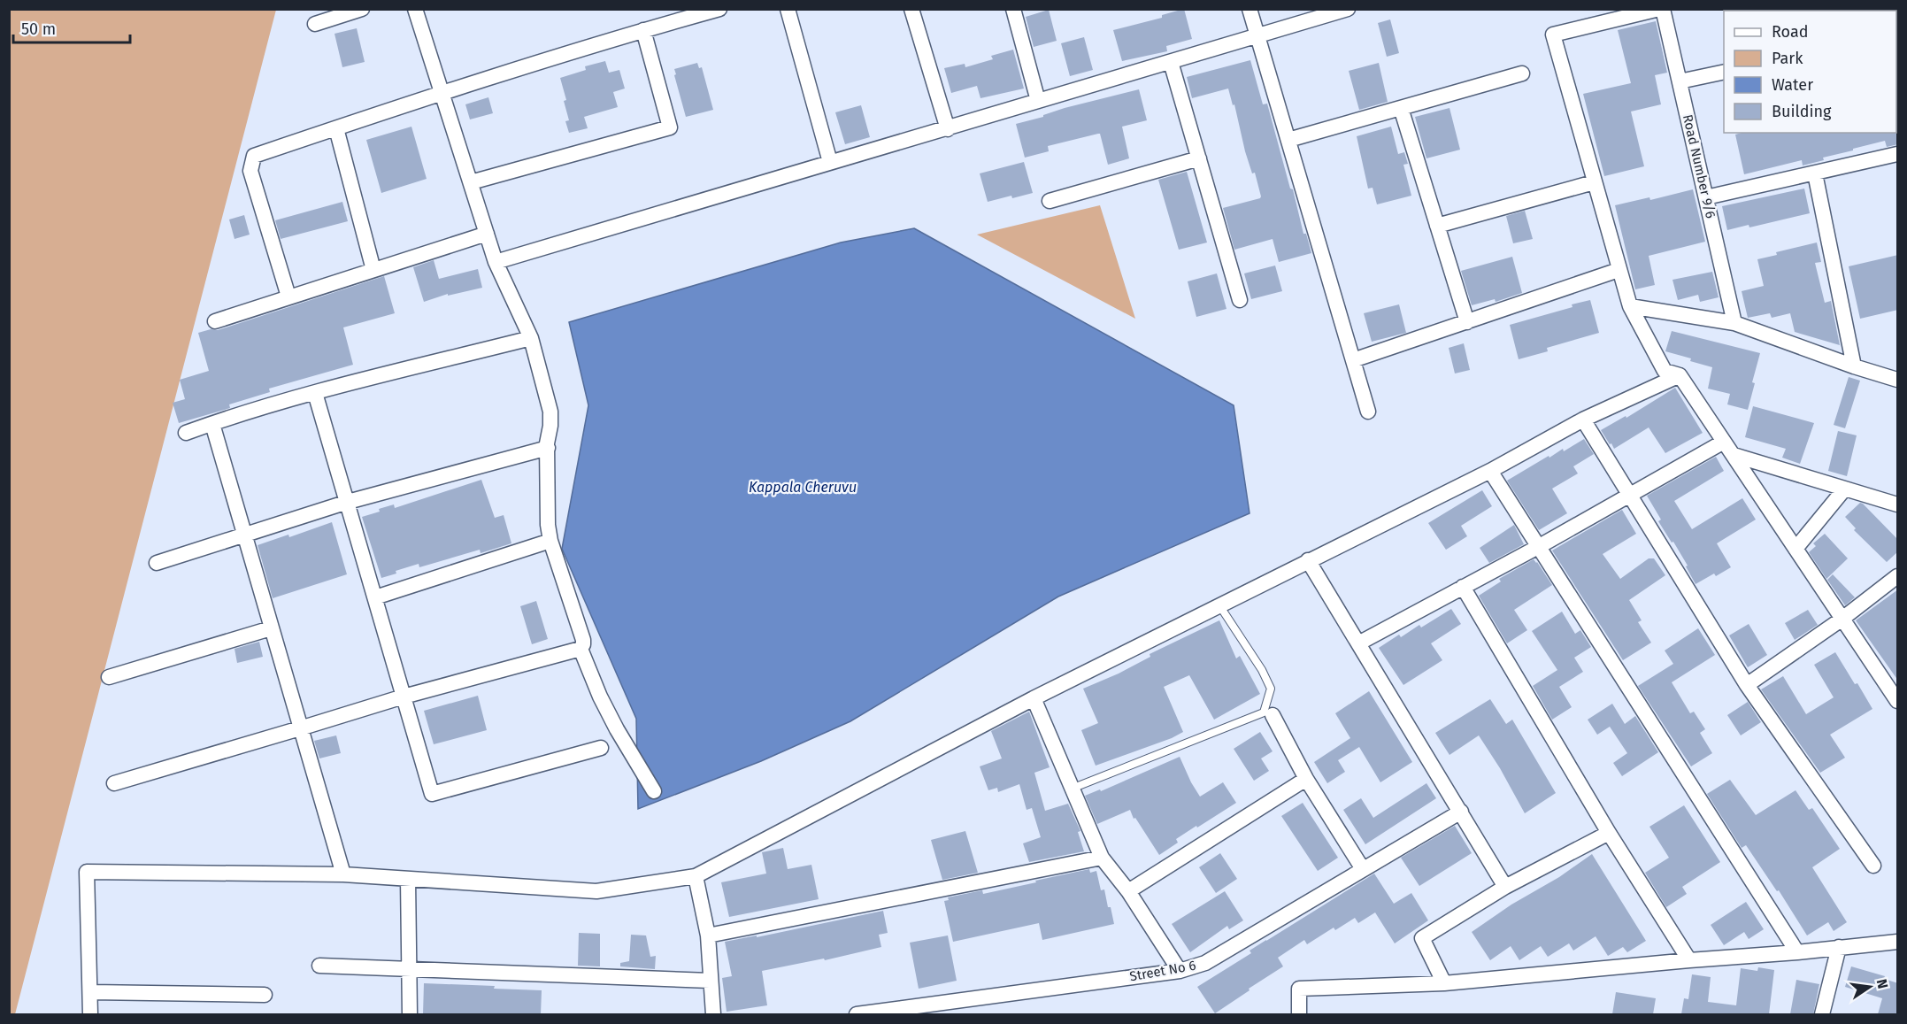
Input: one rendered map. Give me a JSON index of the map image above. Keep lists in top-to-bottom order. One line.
{"streets":{"street":["Road Number 9/6","Street No 6"]},"water":["Kappala Cheruvu"],"legend":["Road","Park","Water","Building"],"scale_bar":"50 m","north":"right"}
